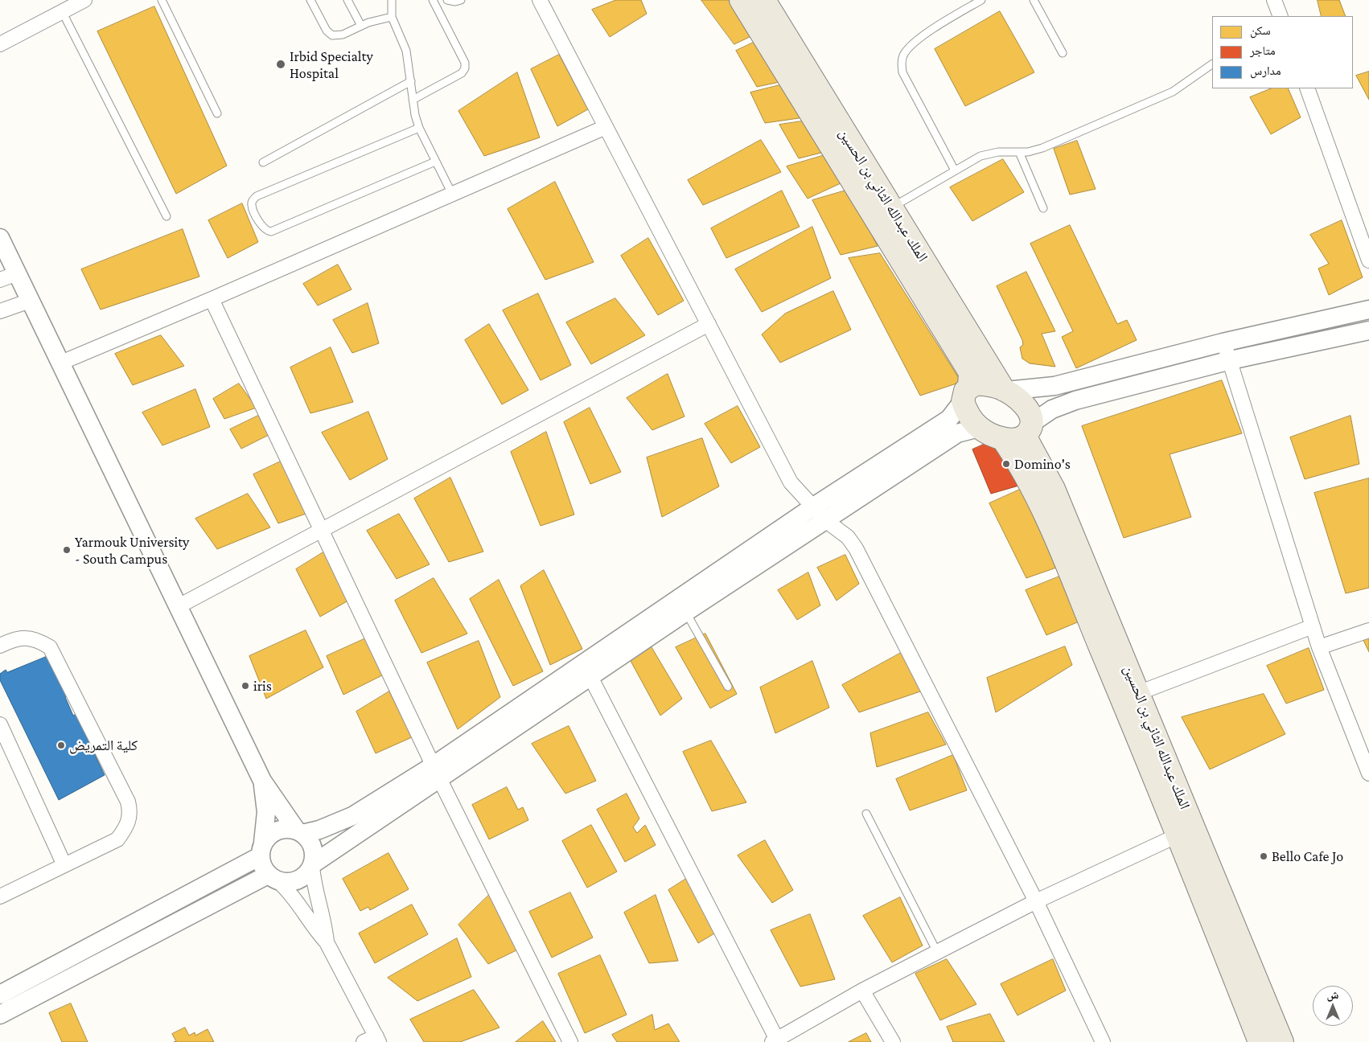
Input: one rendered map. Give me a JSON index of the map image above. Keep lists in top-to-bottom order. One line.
{"streets":{"main road":["الملك عبدالله الثاني بن الحسين"]},"places":["Irbid Specialty Hospital","Domino's","Yarmouk University - South Campus","iris","كلية التمريض","Bello Cafe Jo"],"legend":["سكن","متاجر","مدارس"],"north":"top"}
